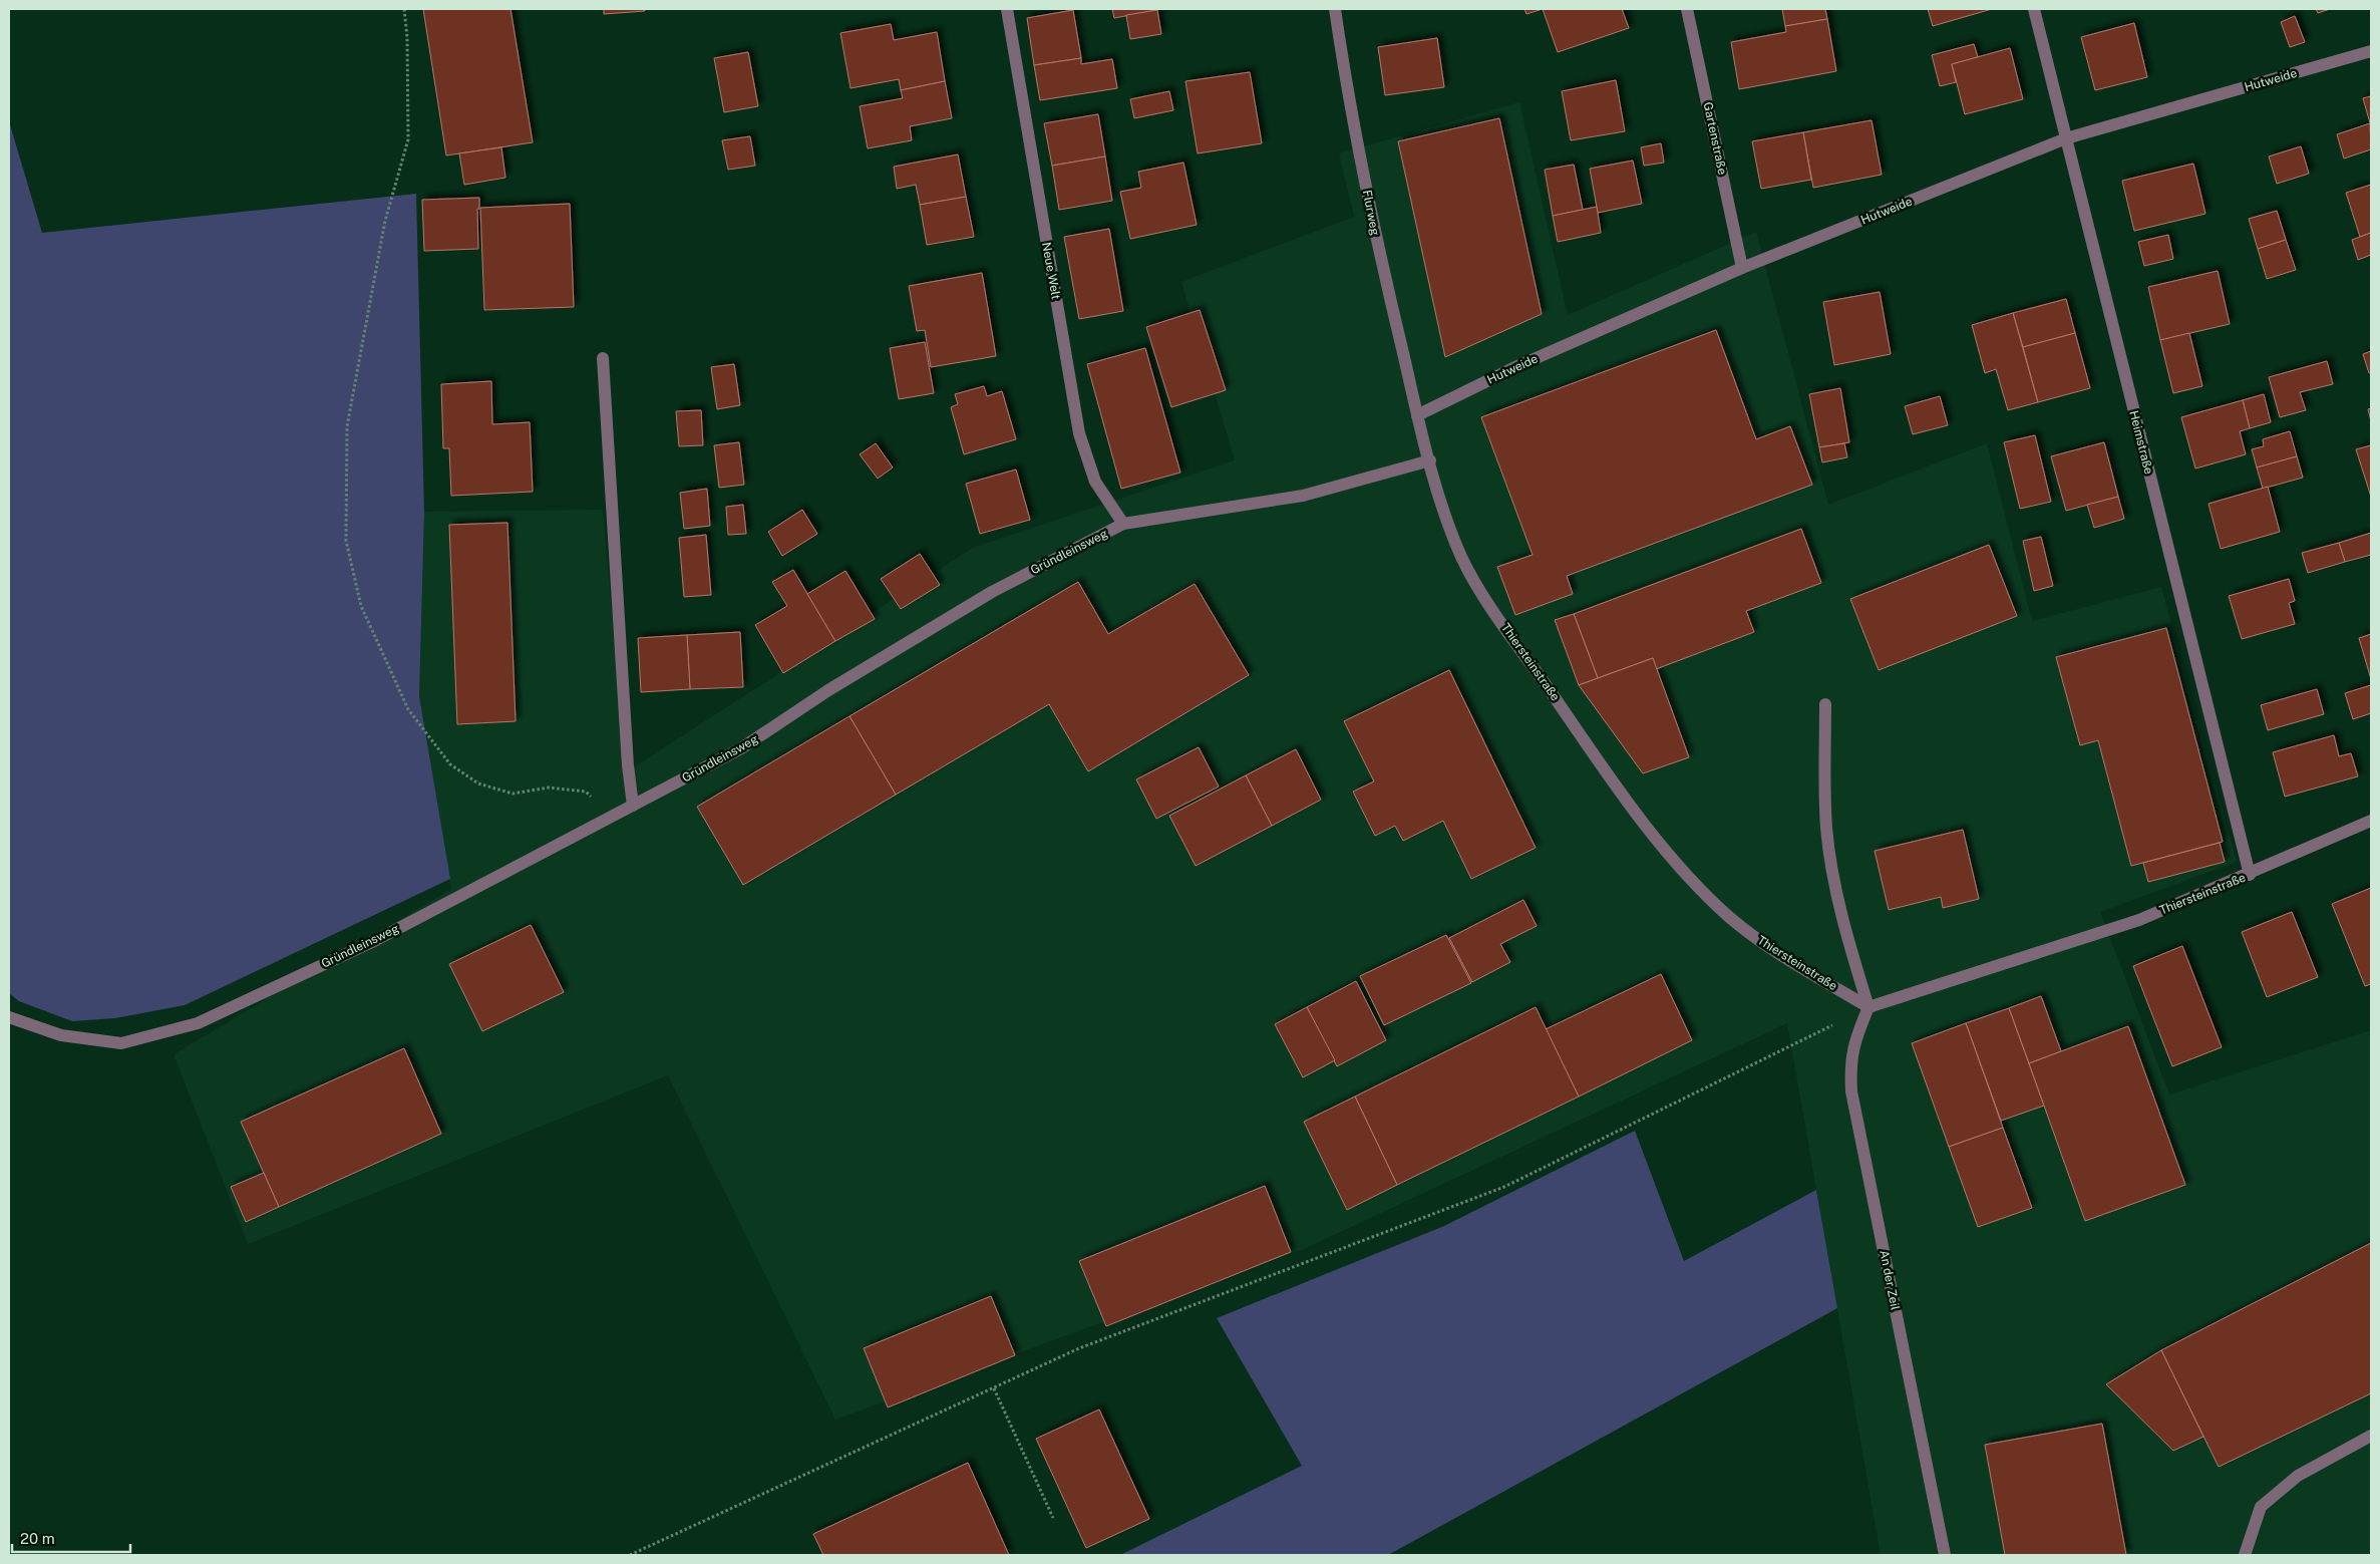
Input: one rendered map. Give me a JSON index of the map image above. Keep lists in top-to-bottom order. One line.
{"streets":{"street":["Hutweide","Gartenstraße","Flurweg","Neue Welt","Heimstraße","Gründleinsweg","Thiersteinstraße","An der Zeil"]},"crossings":[["Hutweide","Gartenstraße"],["Hutweide","Flurweg"],["Hutweide","Heimstraße"],["Hutweide","Thiersteinstraße"],["Flurweg","Thiersteinstraße"],["Neue Welt","Gründleinsweg"],["Heimstraße","Thiersteinstraße"],["Gründleinsweg","Thiersteinstraße"],["Thiersteinstraße","An der Zeil"]],"scale_bar":"20 m"}
